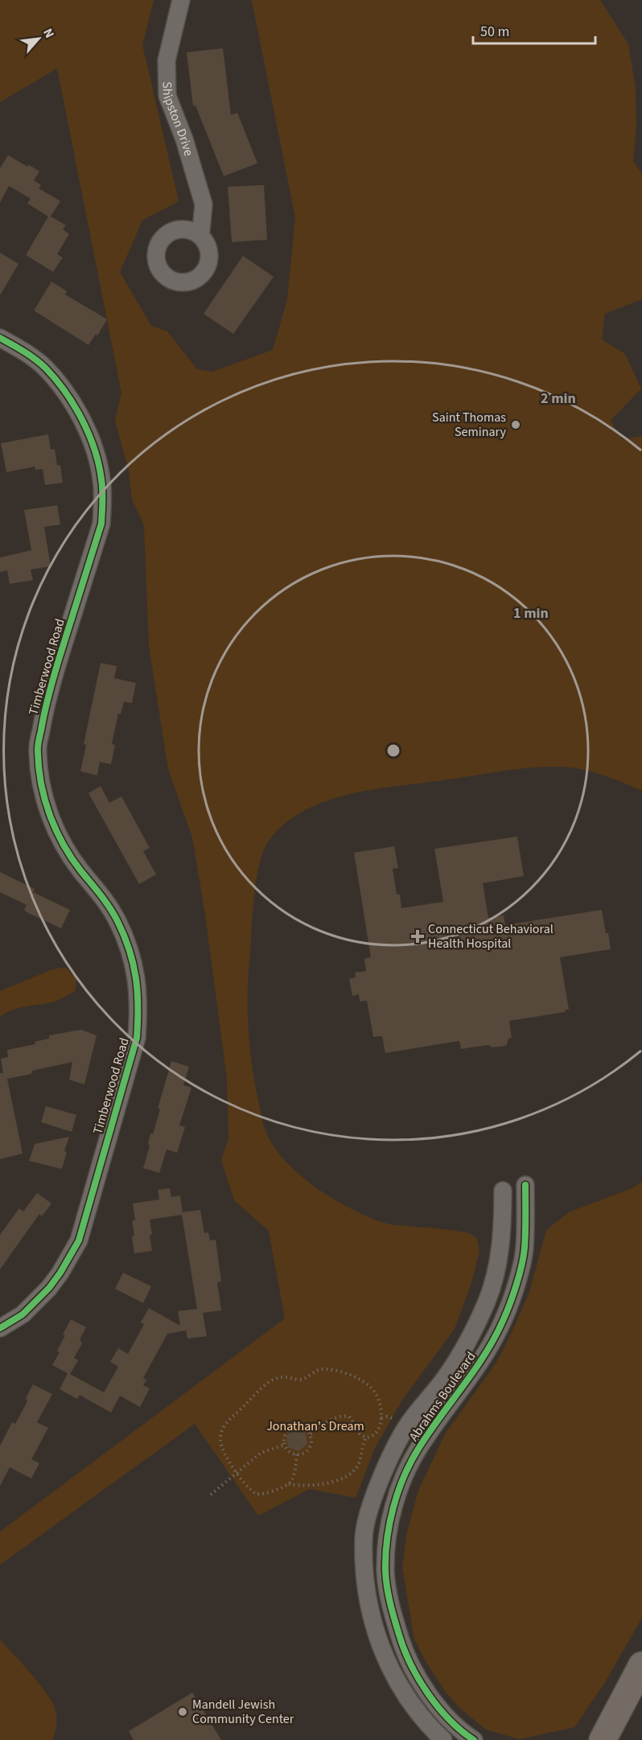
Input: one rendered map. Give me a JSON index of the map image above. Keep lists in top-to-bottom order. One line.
{"streets":{"street":["Shipston Drive","Timberwood Road","Abrahms Boulevard"]},"parks":["Jonathan's Dream"],"places":{"other":["Saint Thomas Seminary","Mandell Jewish Community Center"],"health":["Connecticut Behavioral Health Hospital"]},"scale_bar":"50 m","north":"top right","rings":["2 min","1 min"]}
